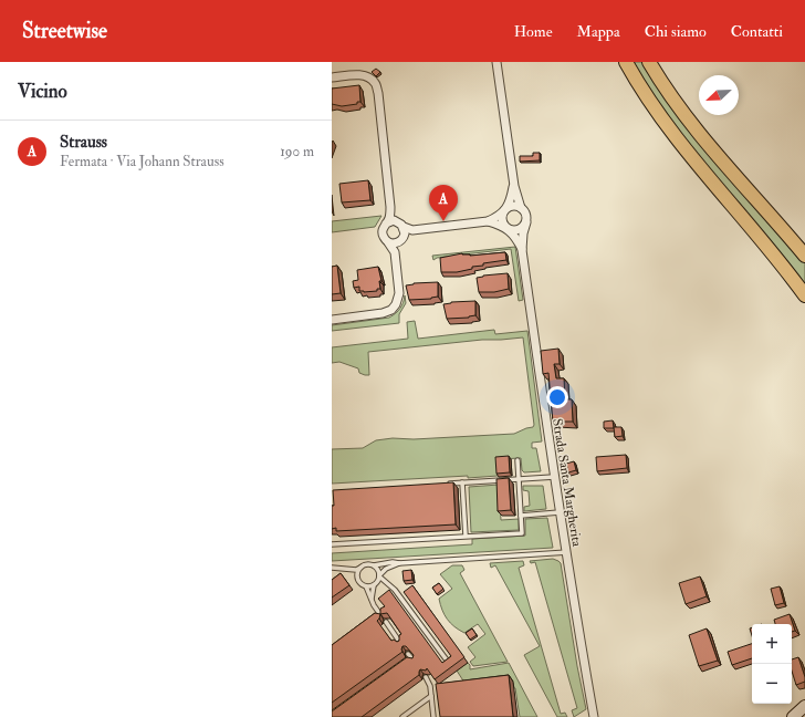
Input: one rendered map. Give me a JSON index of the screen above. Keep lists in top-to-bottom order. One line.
{"streets":{"street":["Strada Santa Margherita"]},"north":"bottom left","page":{"header":"Streetwise","nav":["Home","Mappa","Chi siamo","Contatti"],"heading":"Vicino","list":[{"mark":"A","name":"Strauss","note":"Fermata · Via Johann Strauss","value":"190 m"}],"pins":"A","map_buttons":["+","−"]}}
